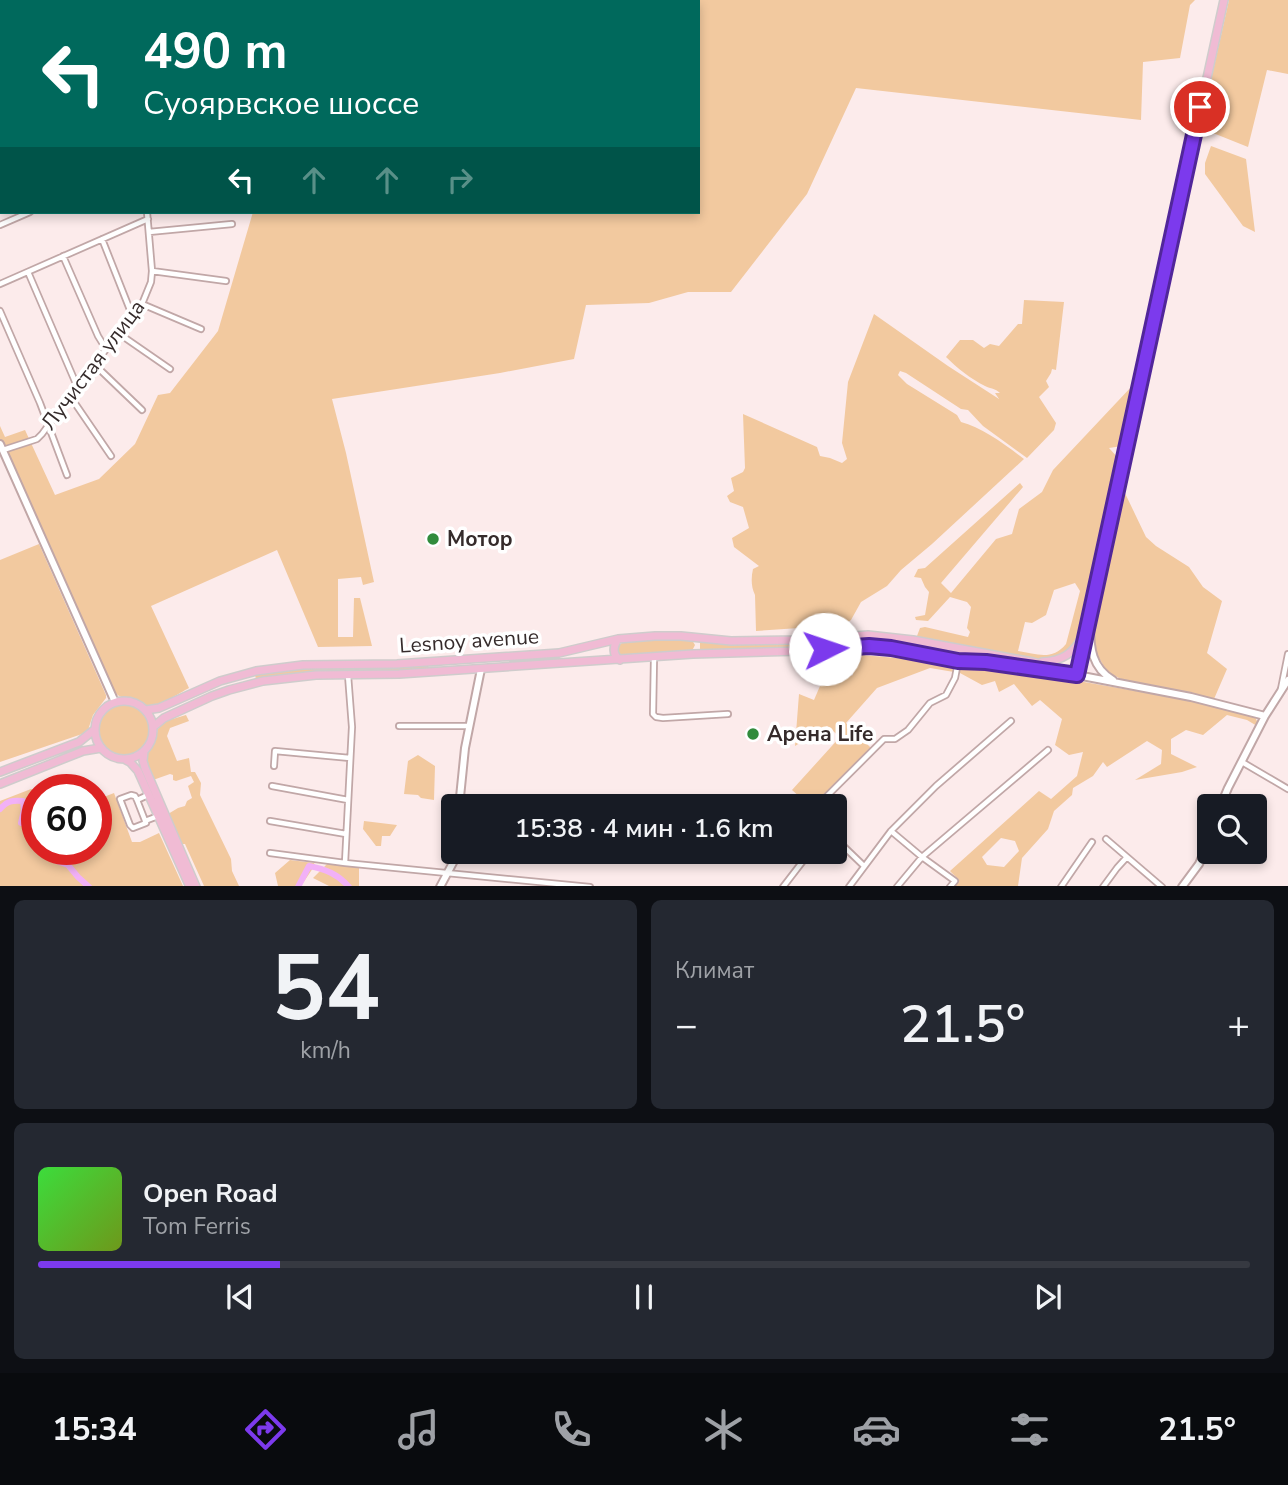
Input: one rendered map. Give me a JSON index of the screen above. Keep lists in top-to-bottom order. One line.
{"streets":{"main road":["Lesnoy avenue"],"street":["Лучистая улица"]},"places":["Мотор","Арена Life"],"page":{"turn":["490 m","Суоярвское шоссе"],"limit":"60","trip":"15:38 · 4 мин · 1.6 km","tile":[["54","km/h"],"Климат"],"heat":["−","21.5°","+"],"song":["Open Road","Tom Ferris"],"tabs":["15:34","21.5°"]}}
